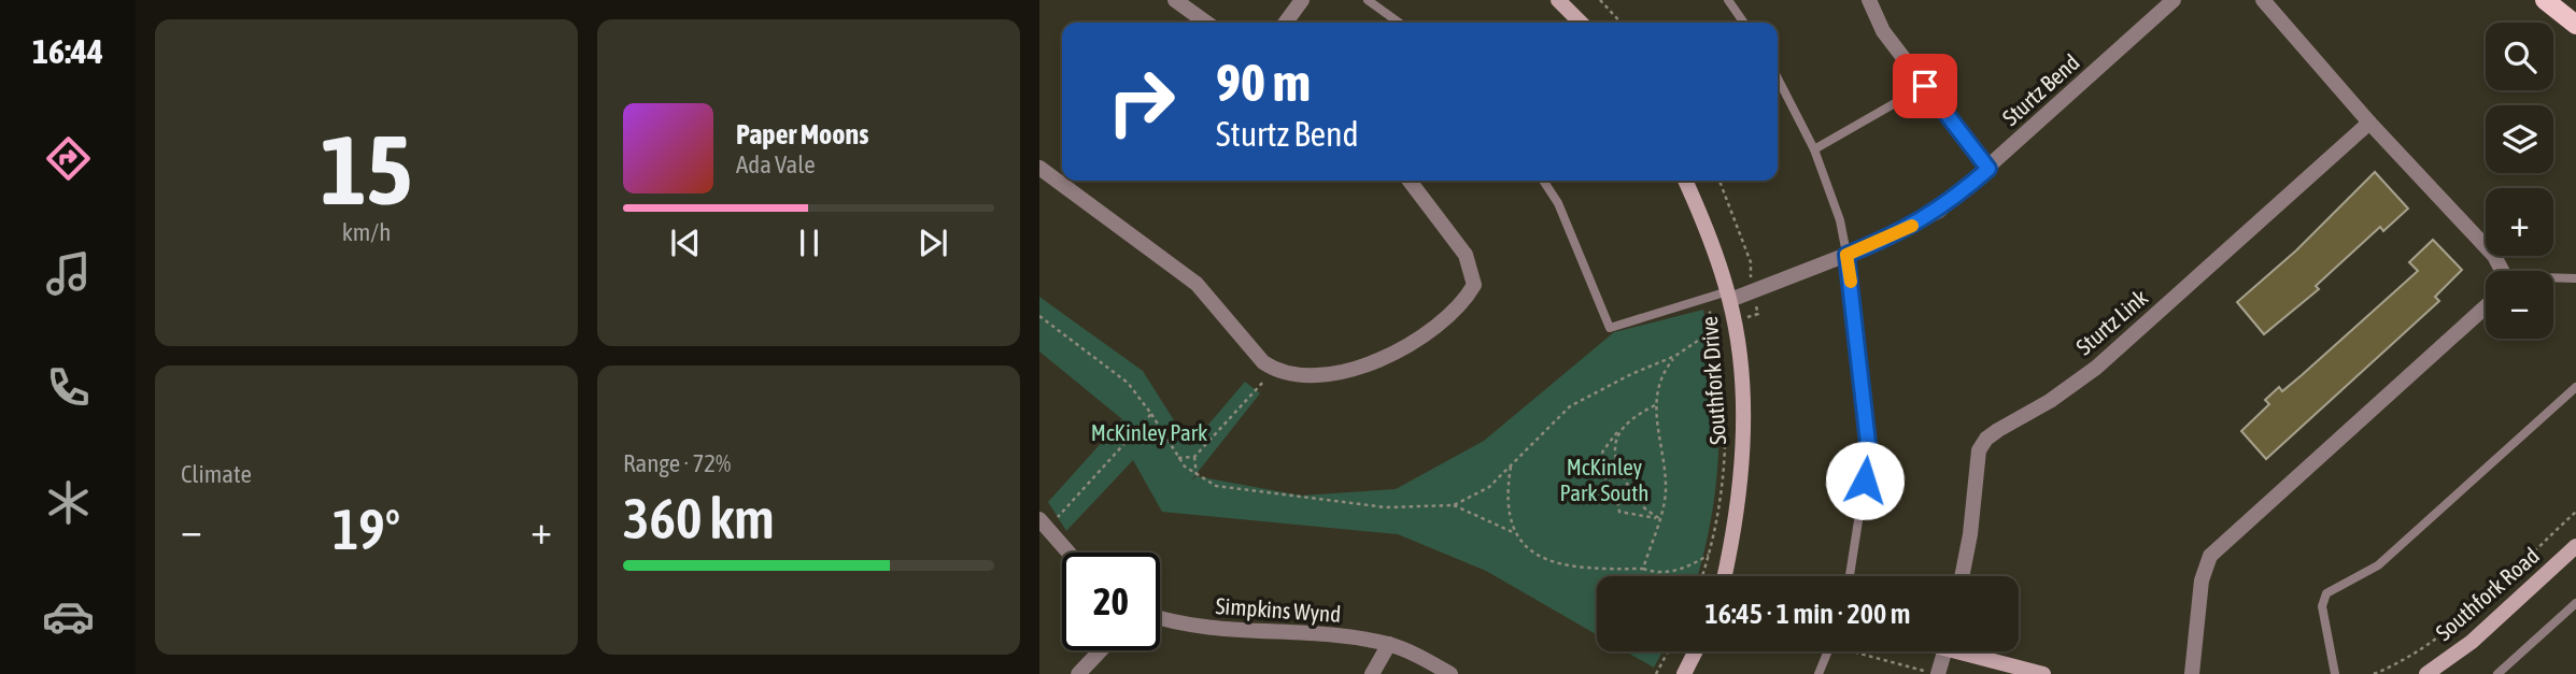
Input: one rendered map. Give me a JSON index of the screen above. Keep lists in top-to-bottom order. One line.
{"streets":{"street":["Sturtz Bend","Sturtz Link","Southfork Drive","Southfork Road","Simpkins Wynd"]},"crossings":[["Sturtz Bend","Southfork Drive"]],"parks":["McKinley Park","McKinley Park South"],"page":{"tabs":"16:44","tile":[["15","km/h"],"Climate",["Range · 72%","360 km"]],"map_buttons":["+","−"],"turn":["90 m","Sturtz Bend"],"song":["Paper Moons","Ada Vale"],"heat":["−","19°","+"],"limit":"20","trip":"16:45 · 1 min · 200 m"}}
